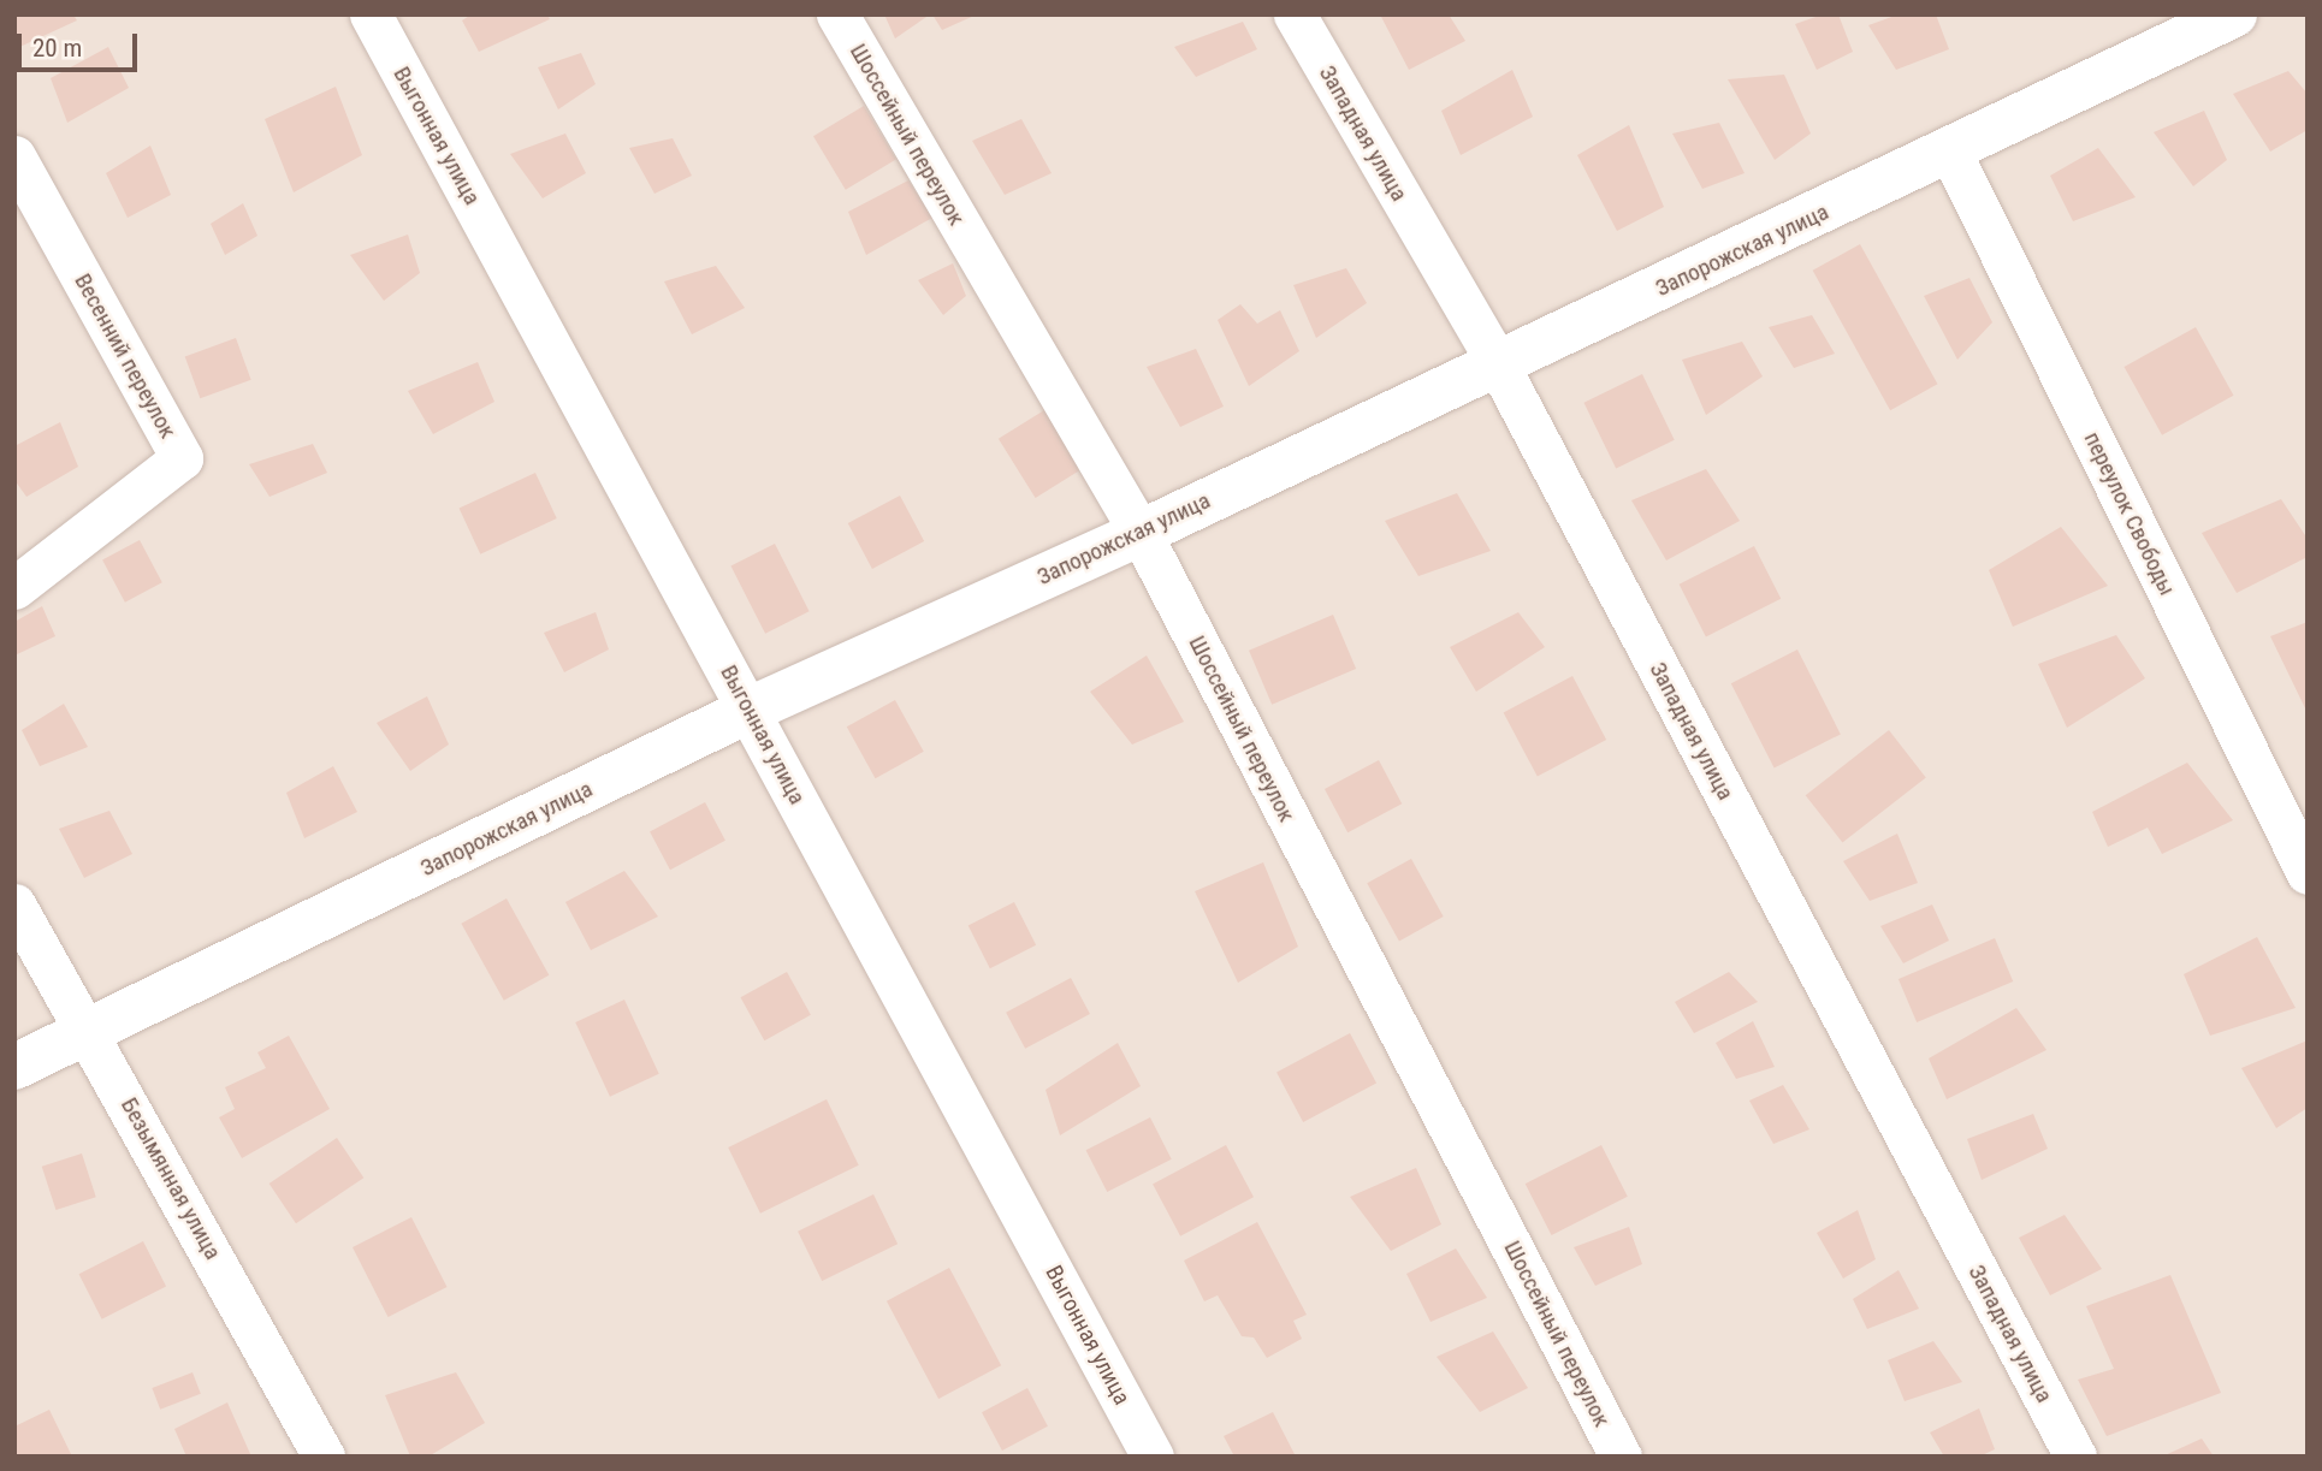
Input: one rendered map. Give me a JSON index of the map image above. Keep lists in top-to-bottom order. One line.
{"streets":{"street":["Западная улица","Шоссейный переулок","Выгонная улица","Запорожская улица","Весенний переулок","переулок Свободы","Безымянная улица"]},"crossings":[["Западная улица","Запорожская улица"],["Шоссейный переулок","Запорожская улица"],["Выгонная улица","Запорожская улица"],["Запорожская улица","переулок Свободы"],["Запорожская улица","Безымянная улица"]],"scale_bar":"20 m"}
